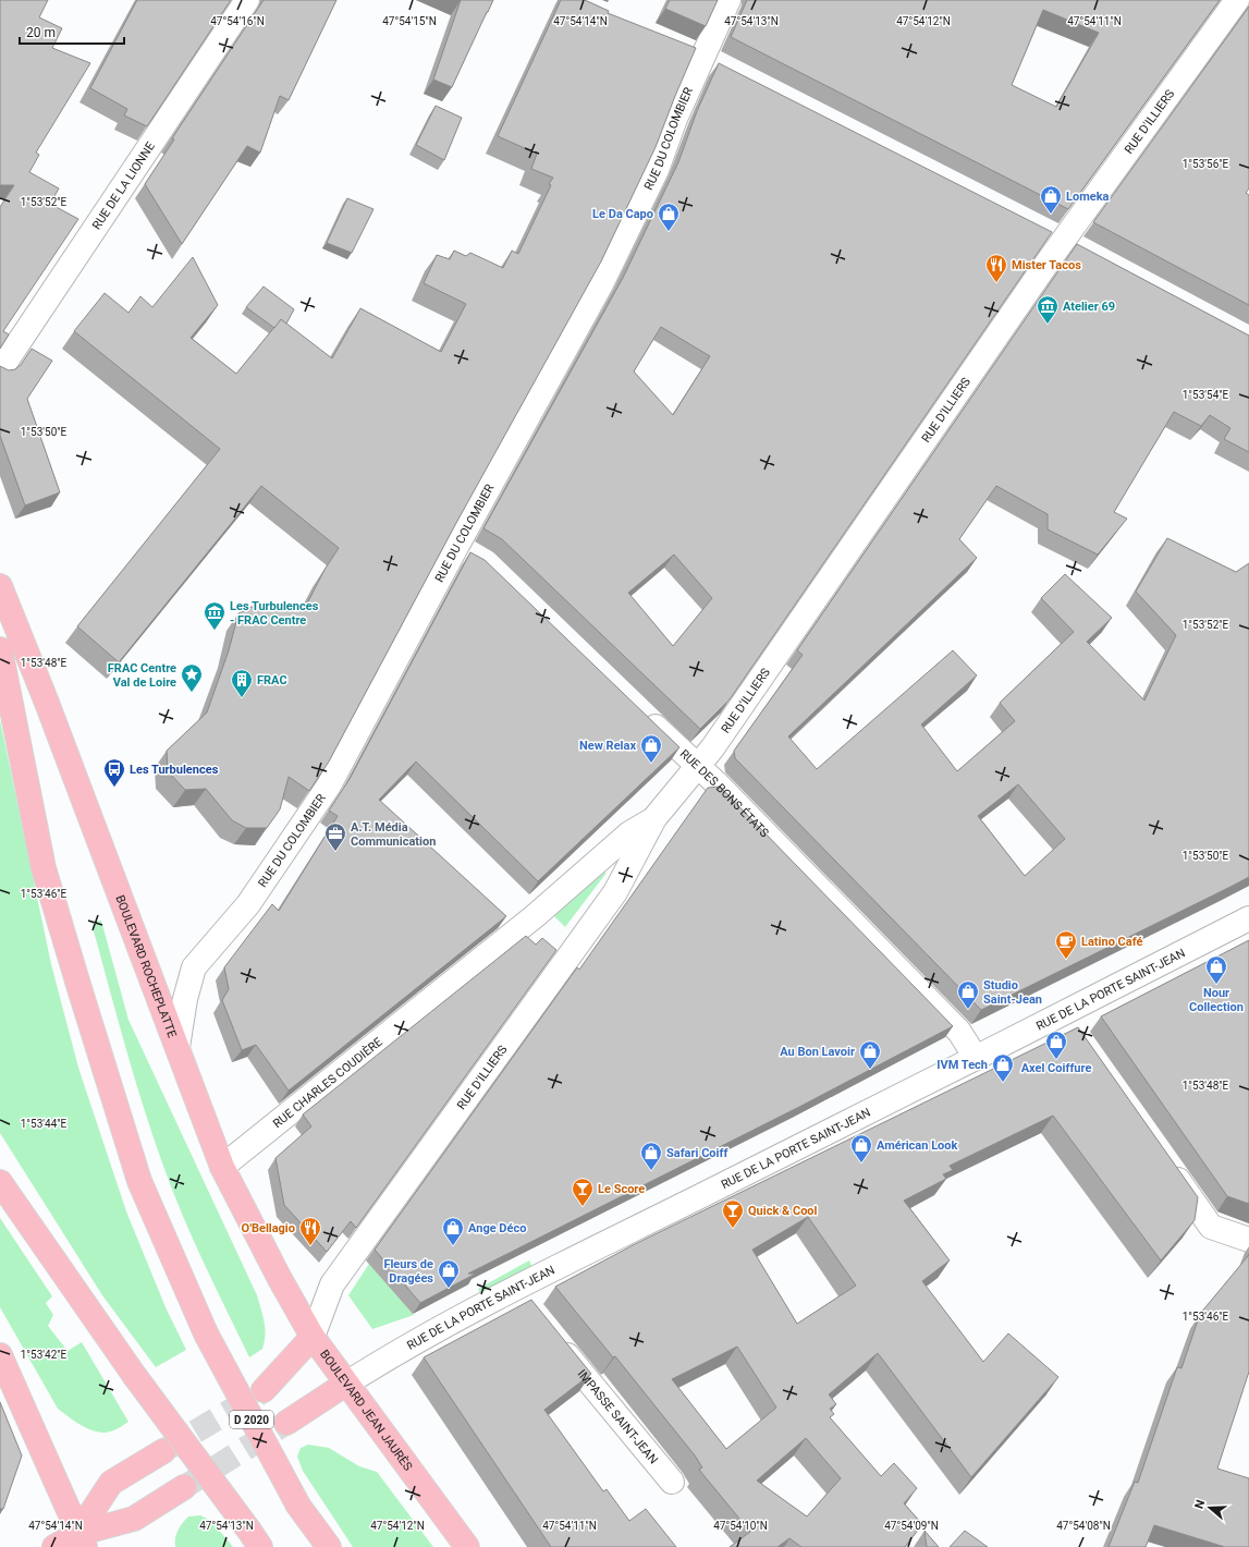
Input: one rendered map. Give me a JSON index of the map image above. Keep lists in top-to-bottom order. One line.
{"streets":{"main road":["BOULEVARD ROCHEPLATTE","BOULEVARD JEAN JAURÈS","D 2020"],"street":["RUE D'ILLIERS","RUE DU COLOMBIER","RUE DE LA LIONNE","RUE DES BONS ÉTATS","RUE DE LA PORTE SAINT-JEAN","RUE CHARLES COUDIÈRE","IMPASSE SAINT-JEAN"]},"crossings":[["RUE D'ILLIERS","RUE DES BONS ÉTATS"],["RUE D'ILLIERS","BOULEVARD ROCHEPLATTE"],["RUE D'ILLIERS","RUE CHARLES COUDIÈRE"],["RUE D'ILLIERS","BOULEVARD JEAN JAURÈS"],["RUE DU COLOMBIER","BOULEVARD ROCHEPLATTE"],["RUE DES BONS ÉTATS","RUE DE LA PORTE SAINT-JEAN"],["BOULEVARD ROCHEPLATTE","RUE CHARLES COUDIÈRE"],["BOULEVARD ROCHEPLATTE","BOULEVARD JEAN JAURÈS"],["RUE DE LA PORTE SAINT-JEAN","BOULEVARD JEAN JAURÈS"]],"places":{"shop":["Lomeka","Le Da Capo","New Relax","Nour Collection","Studio Saint-Jean","Axel Coiffure","Au Bon Lavoir","IVM Tech","Américan Look","Safari Coiff","Ange Déco","Fleurs de Dragées"],"restaurant":["Mister Tacos","O'Bellagio"],"museum":["Atelier 69","Les Turbulences - FRAC Centre"],"place":["FRAC Centre Val de Loire"],"building":["FRAC"],"bus stop":["Les Turbulences"],"office":["A.T. Média Communication"],"cafe":["Latino Café"],"bar":["Le Score","Quick & Cool"]},"scale_bar":"20 m","north":"left","coordinates":["47°54'16\"N","47°54'15\"N","47°54'14\"N","47°54'13\"N","47°54'12\"N","47°54'11\"N","1°53'56\"E","1°53'52\"E","1°53'54\"E","1°53'50\"E","1°53'48\"E","1°53'46\"E","1°53'44\"E","1°53'42\"E","47°54'10\"N","47°54'09\"N","47°54'08\"N"]}
